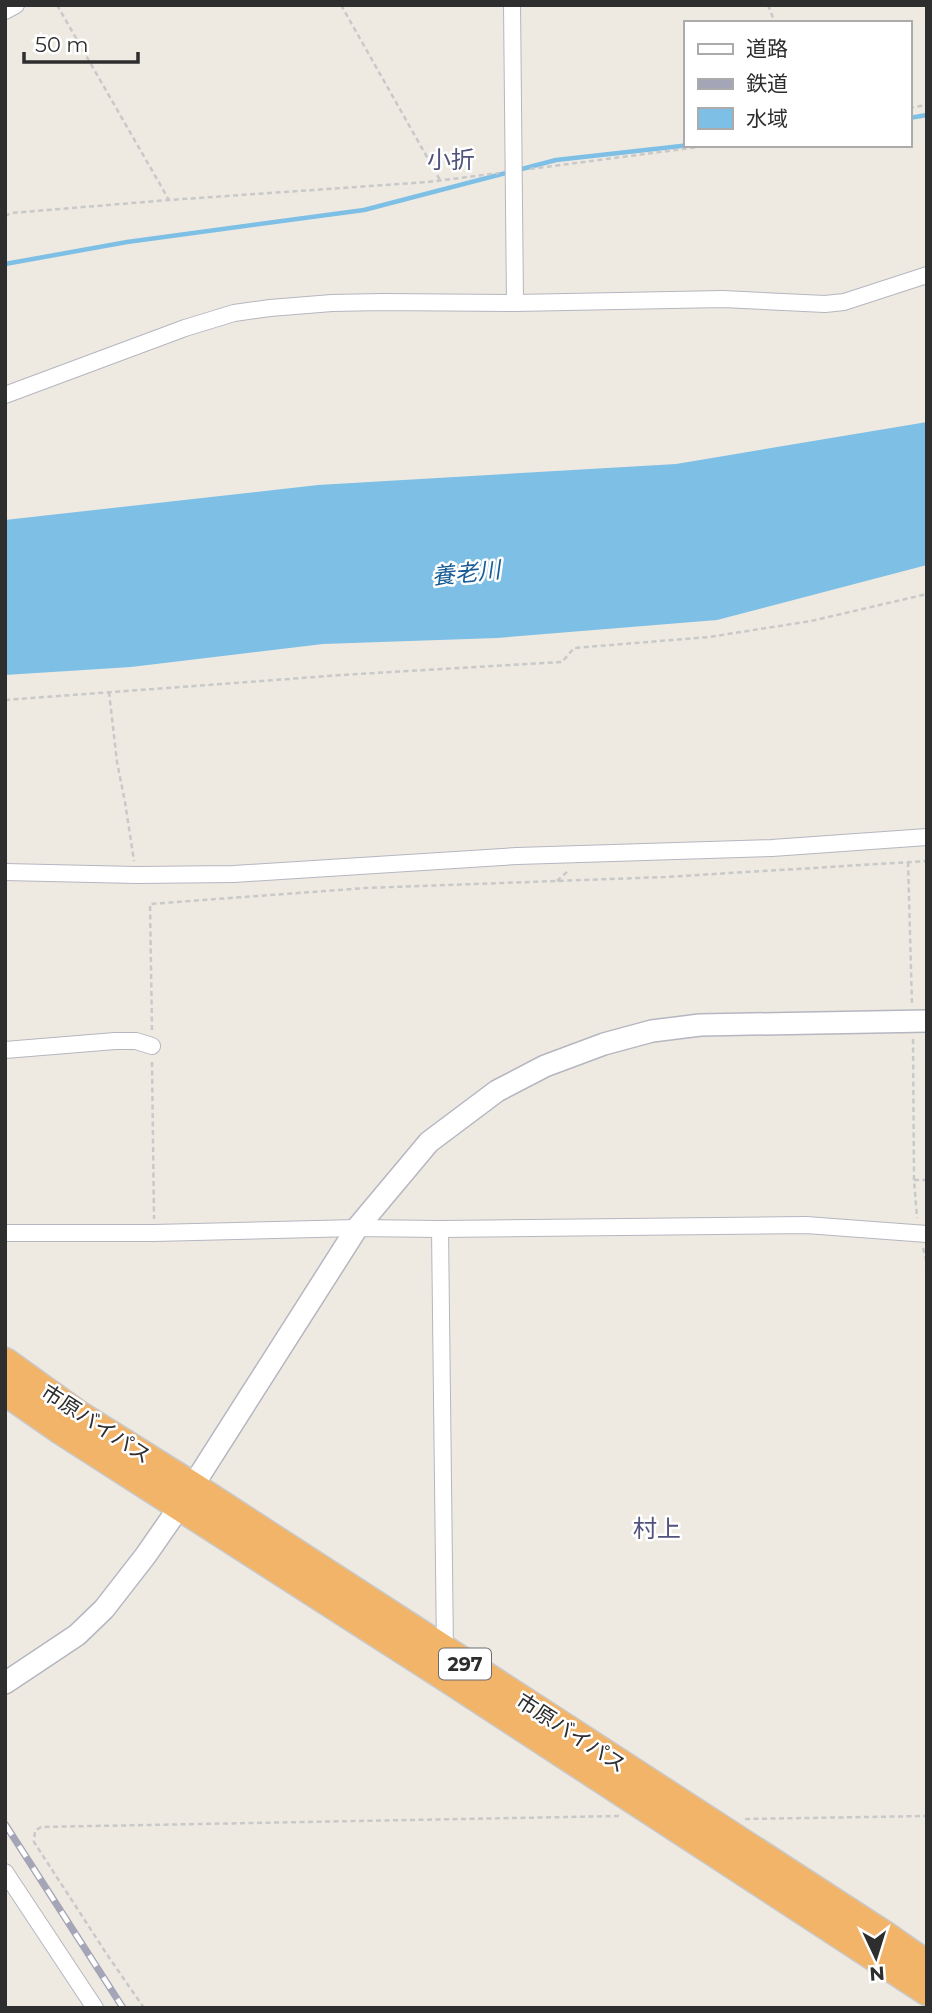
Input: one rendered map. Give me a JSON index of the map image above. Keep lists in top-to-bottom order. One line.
{"streets":{"highway":["市原バイパス","297"]},"districts":["小折","村上"],"water":["養老川"],"legend":["道路","鉄道","水域"],"scale_bar":"50 m","north":"bottom"}
